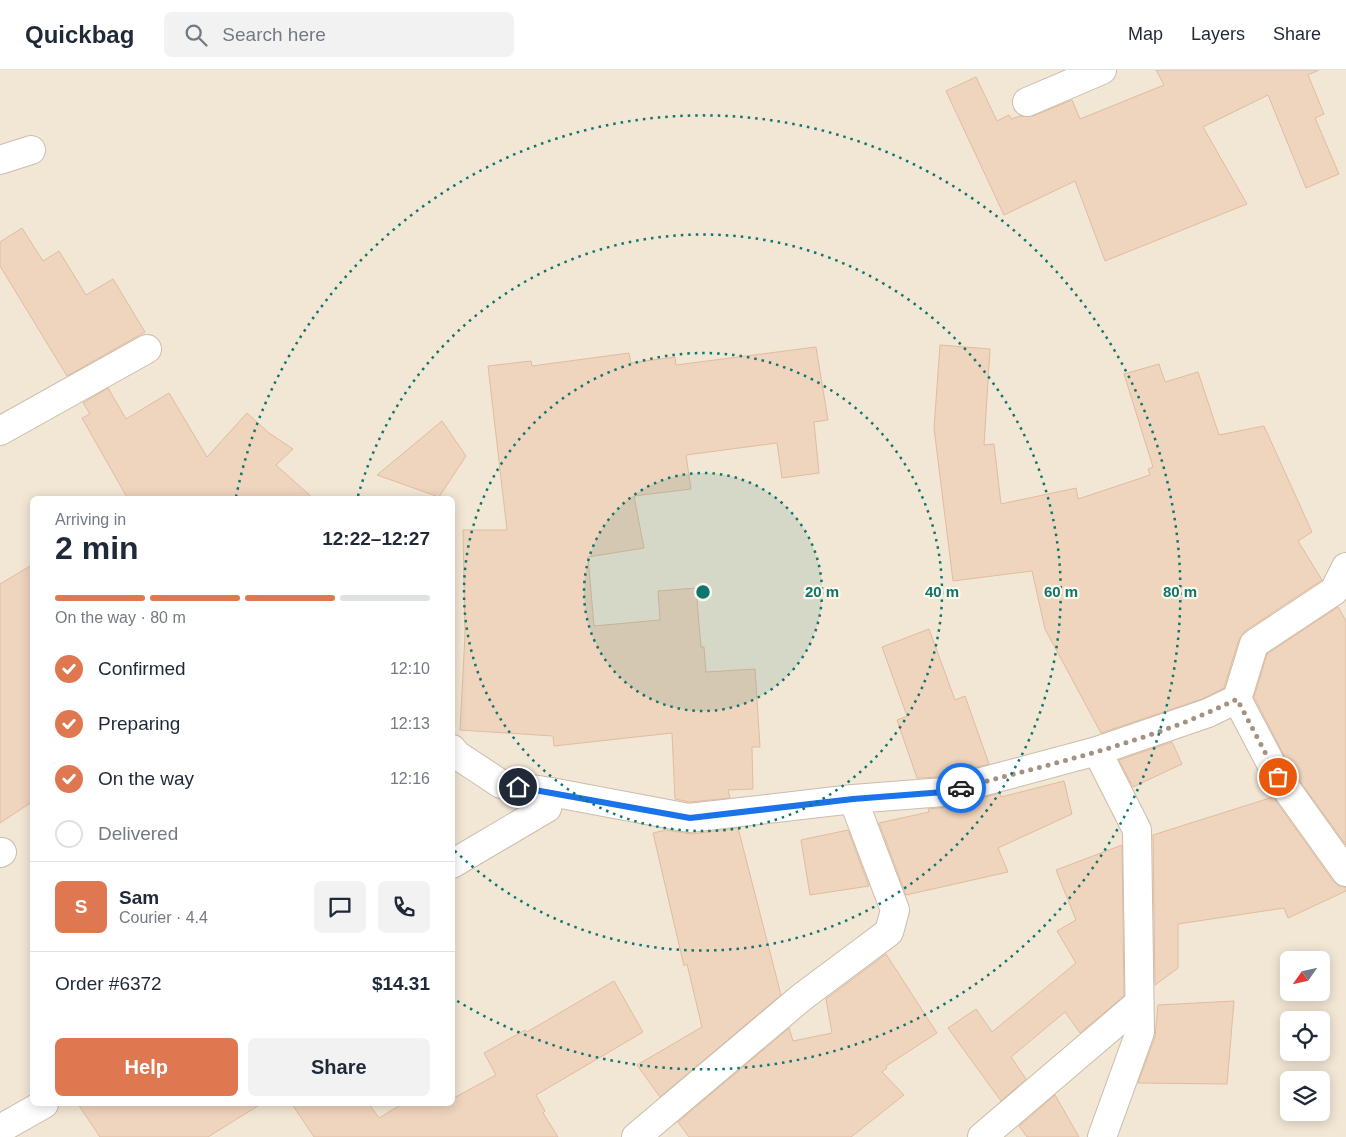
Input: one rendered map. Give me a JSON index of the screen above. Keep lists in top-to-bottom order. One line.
{"north":"bottom left","page":{"header":"Quickbag","search":"Search here","nav":["Map","Layers","Share"],"heading":["2 min","Arriving in","12:22–12:27"],"panel":["Sam","Courier · 4.4","Order #6372","$14.31"],"bar":"On the way · 80 m","list":[["Confirmed","12:10"],["Preparing","12:13"],["On the way","12:16"],"Delivered"],"round":"S","buttons":["Help","Share"]},"rings":["20 m","40 m","60 m","80 m"]}
